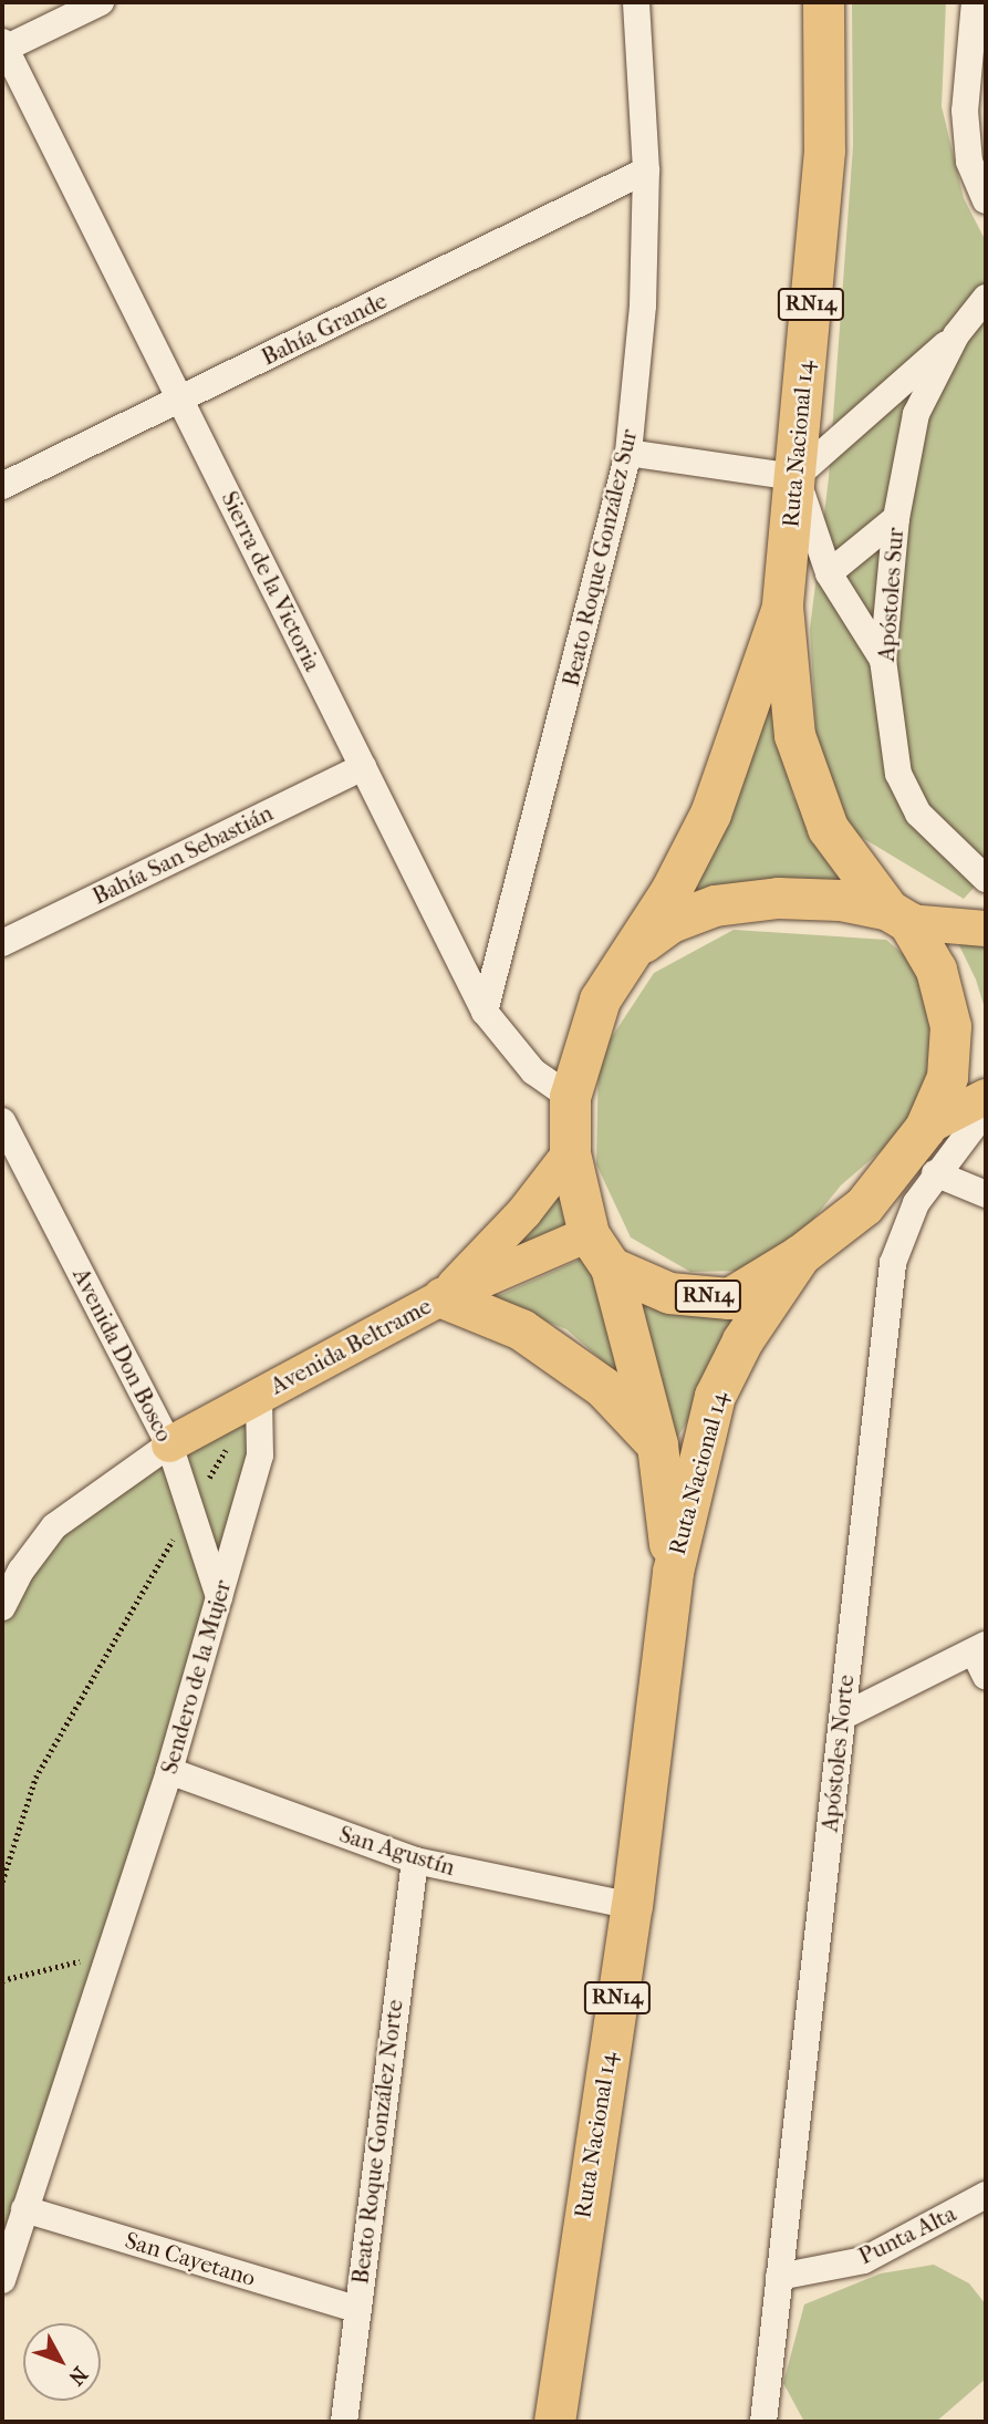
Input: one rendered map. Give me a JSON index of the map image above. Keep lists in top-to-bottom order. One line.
{"streets":{"highway":["RN14","Ruta Nacional 14"],"main road":["Avenida Beltrame"],"street":["Bahía Grande","Beato Roque González Sur","Sierra de la Victoria","Apóstoles Sur","Bahía San Sebastián","Avenida Don Bosco","Sendero de la Mujer","Apóstoles Norte","San Agustín","Beato Roque González Norte","Punta Alta","San Cayetano"]},"crossings":[["Bahía Grande","Beato Roque González Sur"],["Bahía Grande","Sierra de la Victoria"],["Ruta Nacional 14","Sierra de la Victoria"],["Ruta Nacional 14","Avenida Beltrame"],["Ruta Nacional 14","San Agustín"],["Beato Roque González Sur","Sierra de la Victoria"],["Sierra de la Victoria","Bahía San Sebastián"],["Avenida Beltrame","Sendero de la Mujer"],["Avenida Don Bosco","Sendero de la Mujer"],["Sendero de la Mujer","San Agustín"],["Sendero de la Mujer","San Cayetano"],["Apóstoles Norte","Punta Alta"],["San Agustín","Beato Roque González Norte"],["Beato Roque González Norte","San Cayetano"]],"north":"bottom right"}
